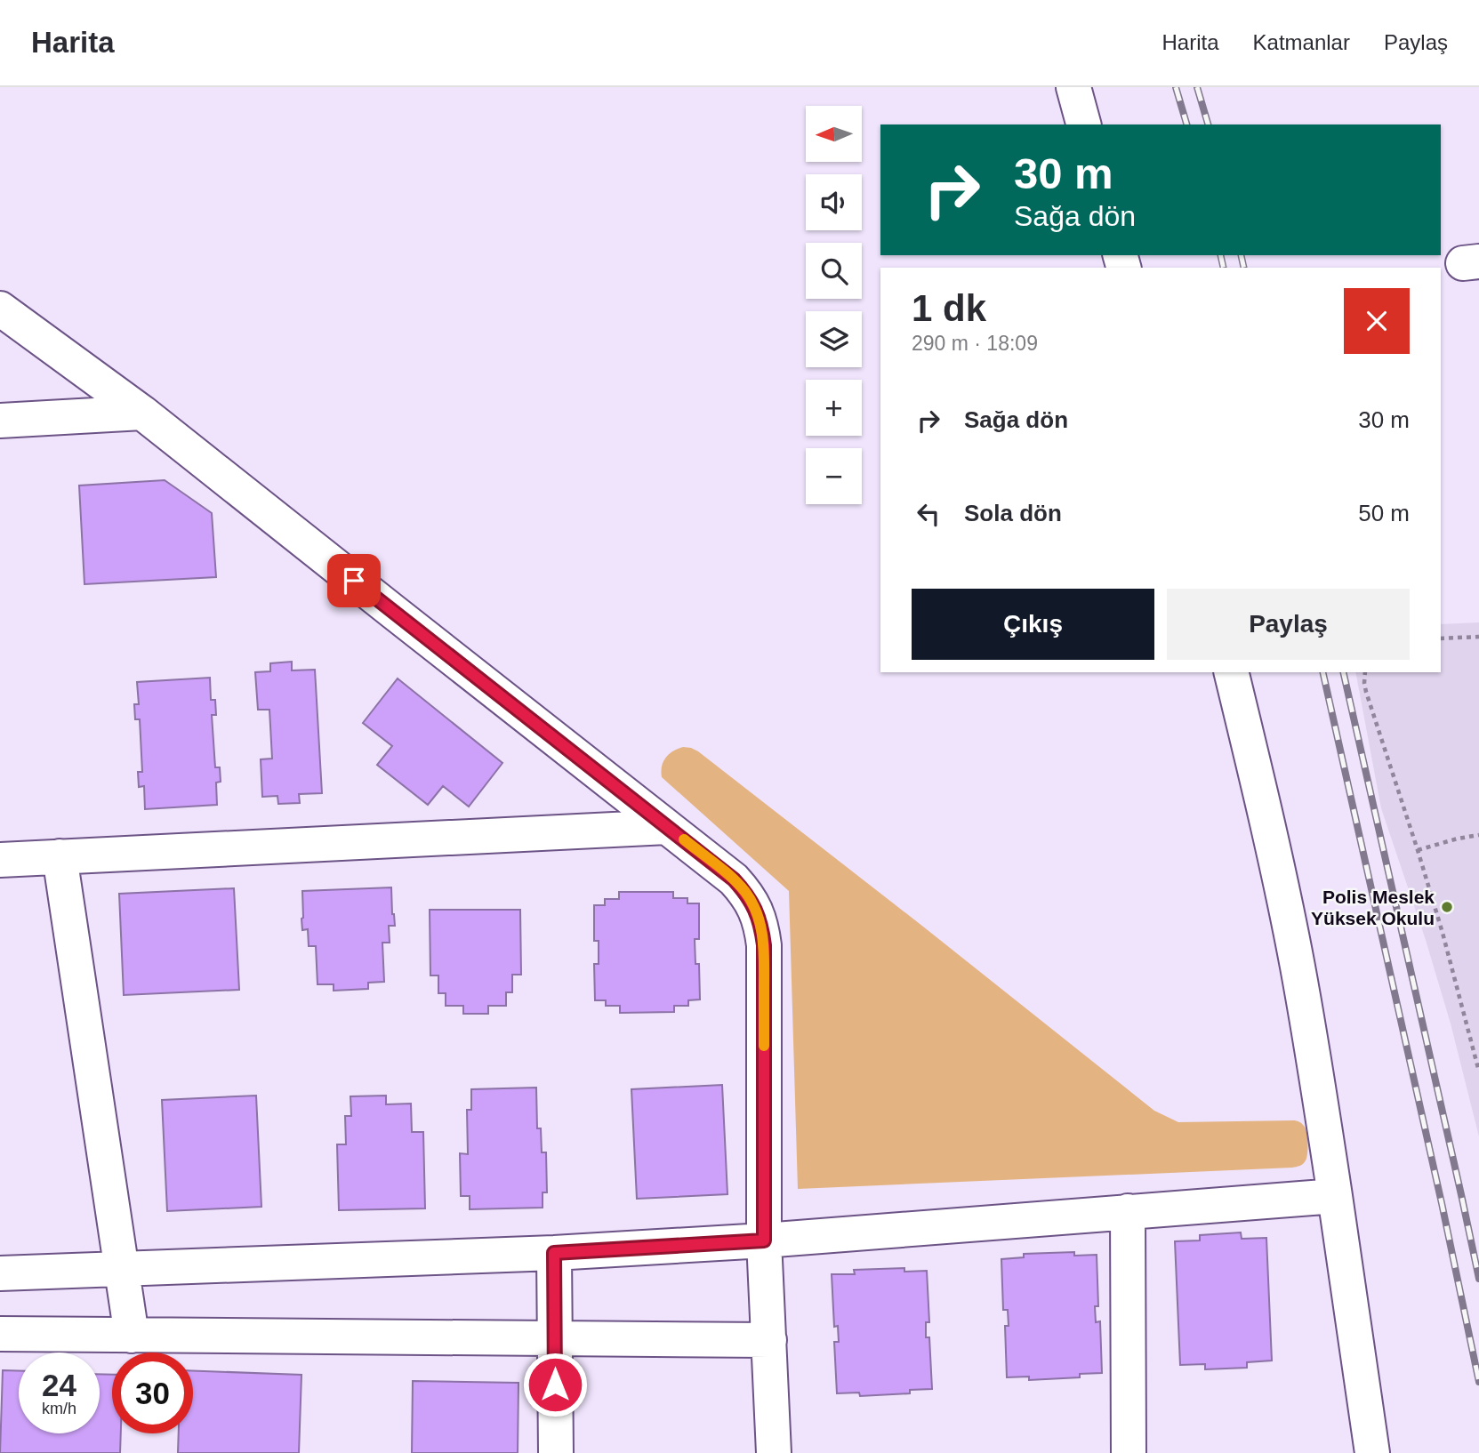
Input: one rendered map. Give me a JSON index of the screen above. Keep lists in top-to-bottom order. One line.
{"places":["Polis Meslek Yüksek Okulu"],"north":"left","page":{"header":"Harita","nav":["Harita","Katmanlar","Paylaş"],"map_buttons":["+","−"],"turn":["30 m","Sağa dön"],"heading":["1 dk","290 m · 18:09"],"list":[{"name":"Sağa dön","value":"30 m"},{"name":"Sola dön","value":"50 m"}],"buttons":["Çıkış","Paylaş"],"speed":"24 km/h","limit":"30"}}
